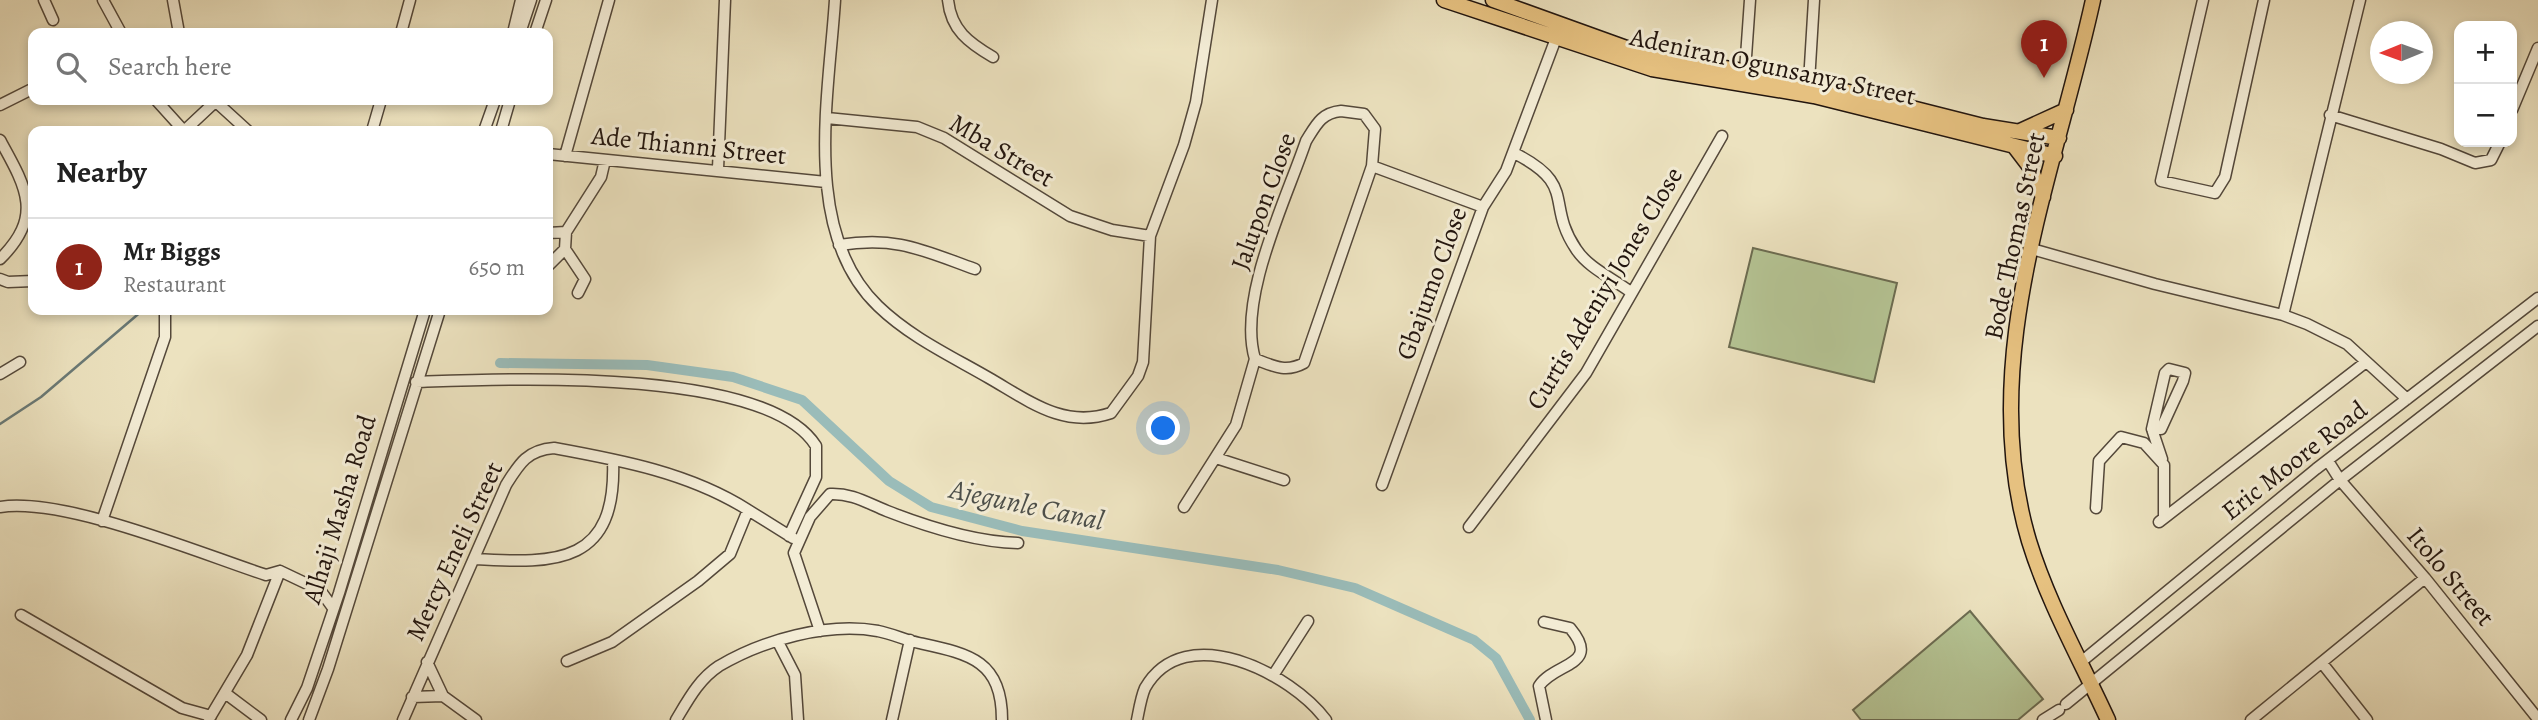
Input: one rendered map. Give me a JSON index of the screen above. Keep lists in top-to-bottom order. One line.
{"streets":{"main road":["Adeniran Ogunsanya Street","Bode Thomas Street"],"street":["Ade Thianni Street","Mba Street","Jalupon Close","Gbajumo Close","Curtis Adeniyi Jones Close","Eric Moore Road","Alhaji Masha Road","Mercy Eneli Street","Itolo Street"]},"crossings":[["Adeniran Ogunsanya Street","Bode Thomas Street"],["Adeniran Ogunsanya Street","Gbajumo Close"],["Bode Thomas Street","Eric Moore Road"],["Eric Moore Road","Itolo Street"]],"water":["Ajegunle Canal"],"north":"left","page":{"pins":"1","map_buttons":["+","−"],"search":"Search here","heading":"Nearby","list":[{"mark":"1","name":"Mr Biggs","note":"Restaurant","value":"650 m"}]}}
